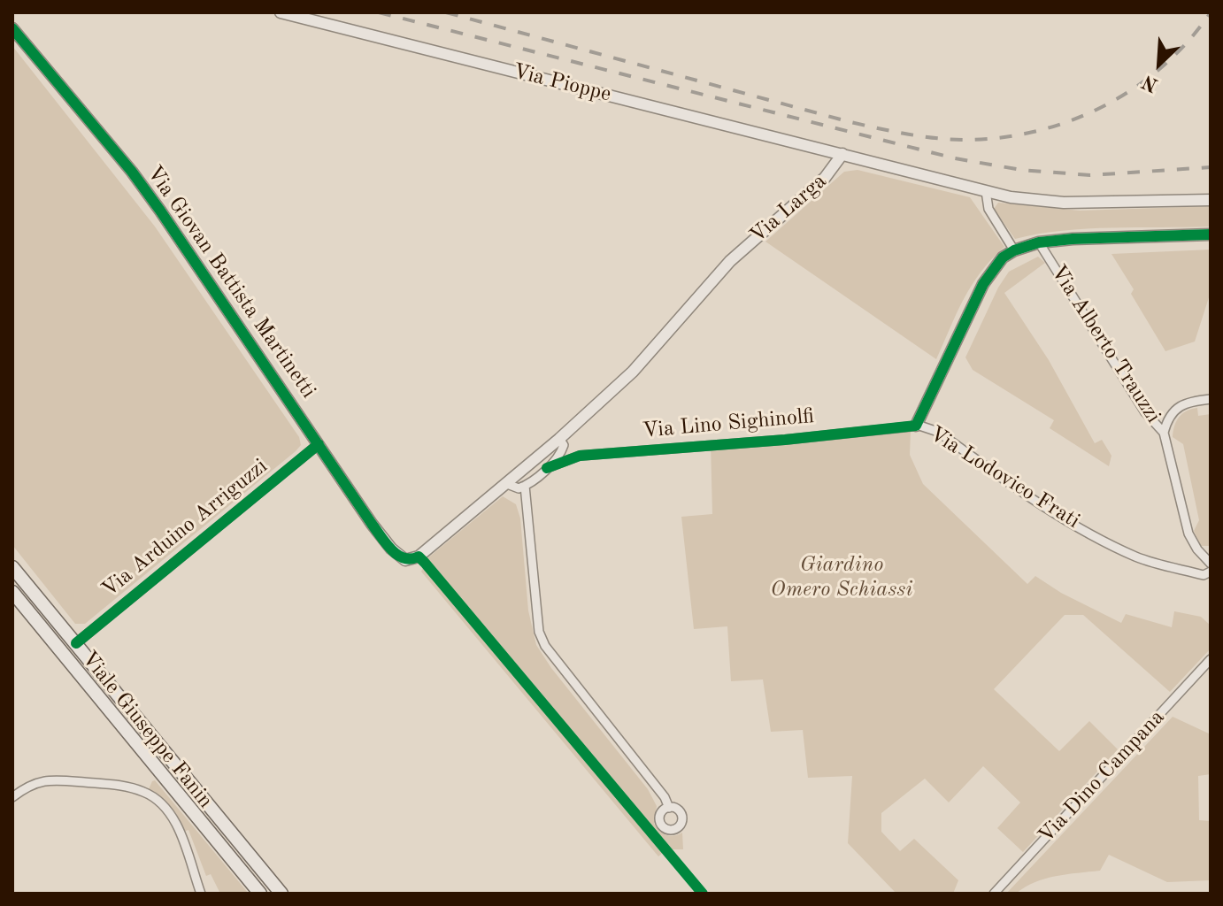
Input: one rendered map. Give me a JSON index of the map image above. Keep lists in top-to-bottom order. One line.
{"streets":{"main road":["Viale Giuseppe Fanin"],"street":["Via Pioppe","Via Larga","Via Giovan Battista Martinetti","Via Alberto Trauzzi","Via Lino Sighinolfi","Via Lodovico Frati","Via Arduino Arriguzzi","Via Dino Campana"]},"crossings":[["Via Pioppe","Via Larga"],["Via Larga","Via Giovan Battista Martinetti"],["Via Larga","Via Lino Sighinolfi"],["Via Giovan Battista Martinetti","Via Arduino Arriguzzi"],["Via Lino Sighinolfi","Via Lodovico Frati"],["Via Arduino Arriguzzi","Viale Giuseppe Fanin"]],"parks":["Giardino Omero Schiassi"],"north":"bottom left"}
